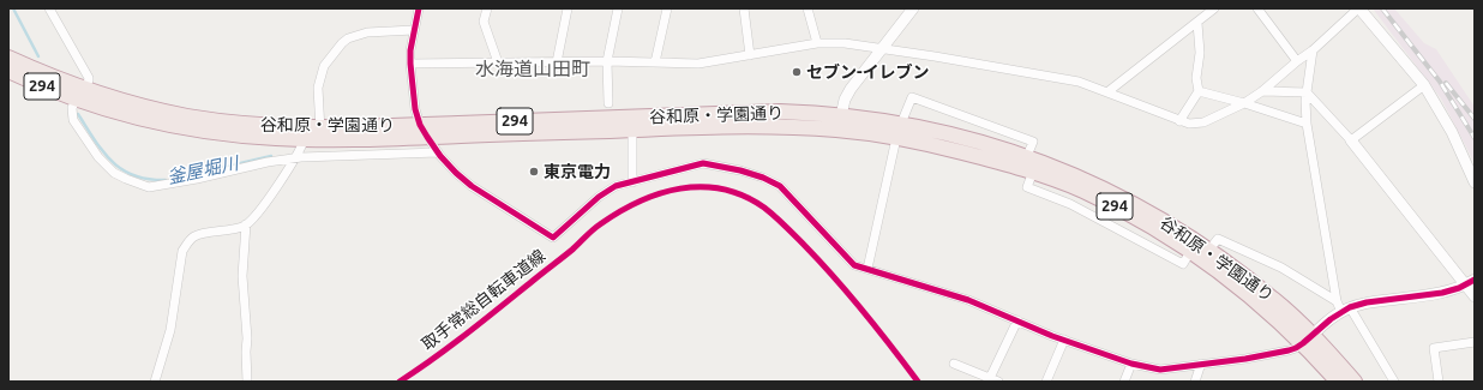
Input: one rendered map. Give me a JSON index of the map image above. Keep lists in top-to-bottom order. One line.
{"streets":{"highway":["294","谷和原・学園通り"],"cycle path":["取手常総自転車道線"]},"districts":["水海道山田町"],"water":["釜屋堀川"],"places":["セブン-イレブン","東京電力"]}
